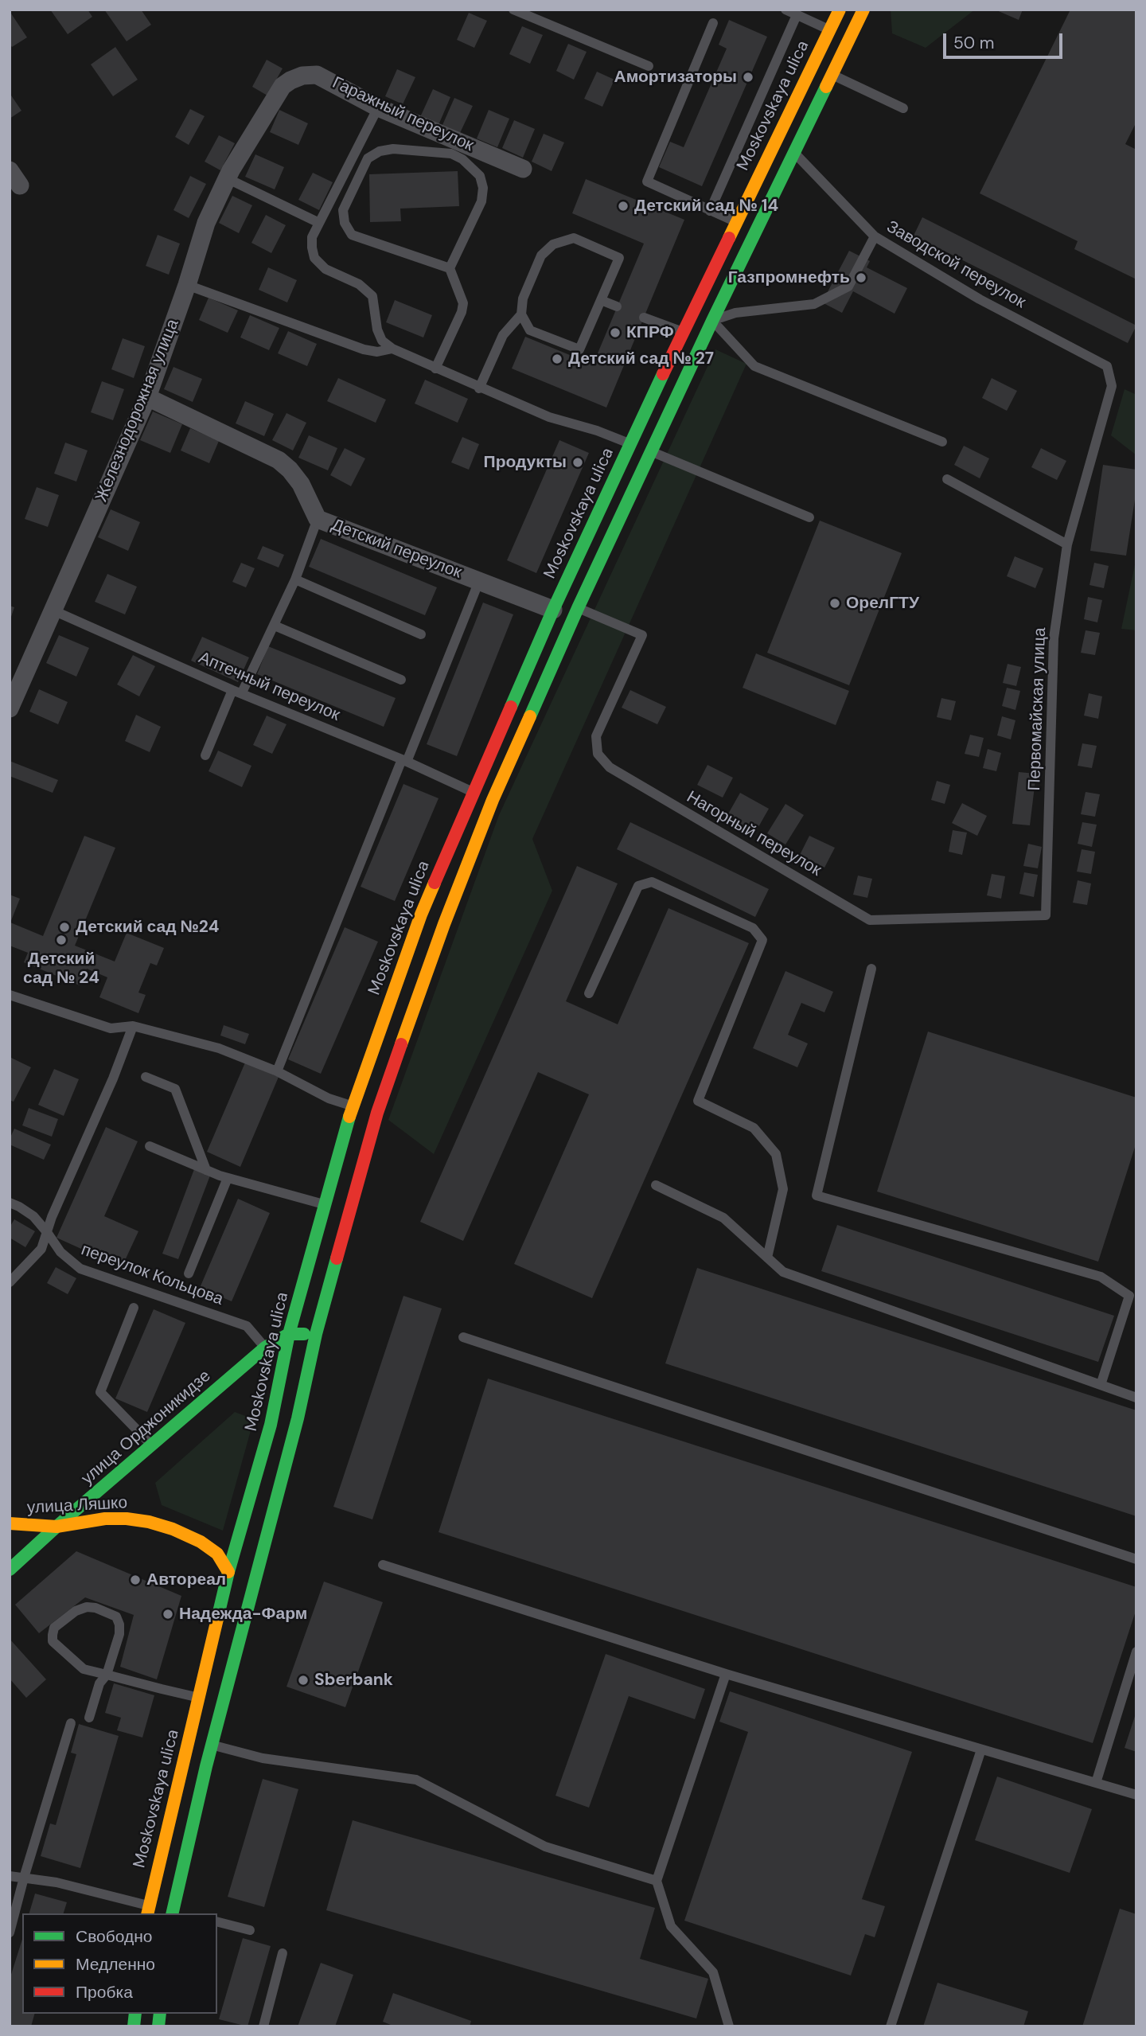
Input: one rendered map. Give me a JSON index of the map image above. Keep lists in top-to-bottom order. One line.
{"streets":{"main road":["Moskovskaya ulica","улица Орджоникидзе","улица Ляшко"],"street":["Гаражный переулок","Железнодорожная улица","Детский переулок"],"lane":["Заводской переулок","Аптечный переулок","Первомайская улица","Нагорный переулок","переулок Кольцова"]},"crossings":[["Moskovskaya ulica","Детский переулок"],["Moskovskaya ulica","Аптечный переулок"],["Moskovskaya ulica","улица Орджоникидзе"],["Moskovskaya ulica","улица Ляшко"],["Гаражный переулок","Железнодорожная улица"],["Заводской переулок","Первомайская улица"],["Железнодорожная улица","Детский переулок"],["Железнодорожная улица","Аптечный переулок"],["Первомайская улица","Нагорный переулок"],["переулок Кольцова","улица Орджоникидзе"],["улица Орджоникидзе","улица Ляшко"]],"places":["Амортизаторы","Детский сад № 14","Газпромнефть","КПРФ","Детский сад № 27","Продукты","ОрелГТУ","Детский сад №24","Детский сад № 24","Автореал","Надежда-Фарм","Sberbank"],"legend":["Свободно","Медленно","Пробка"],"scale_bar":"50 m"}
